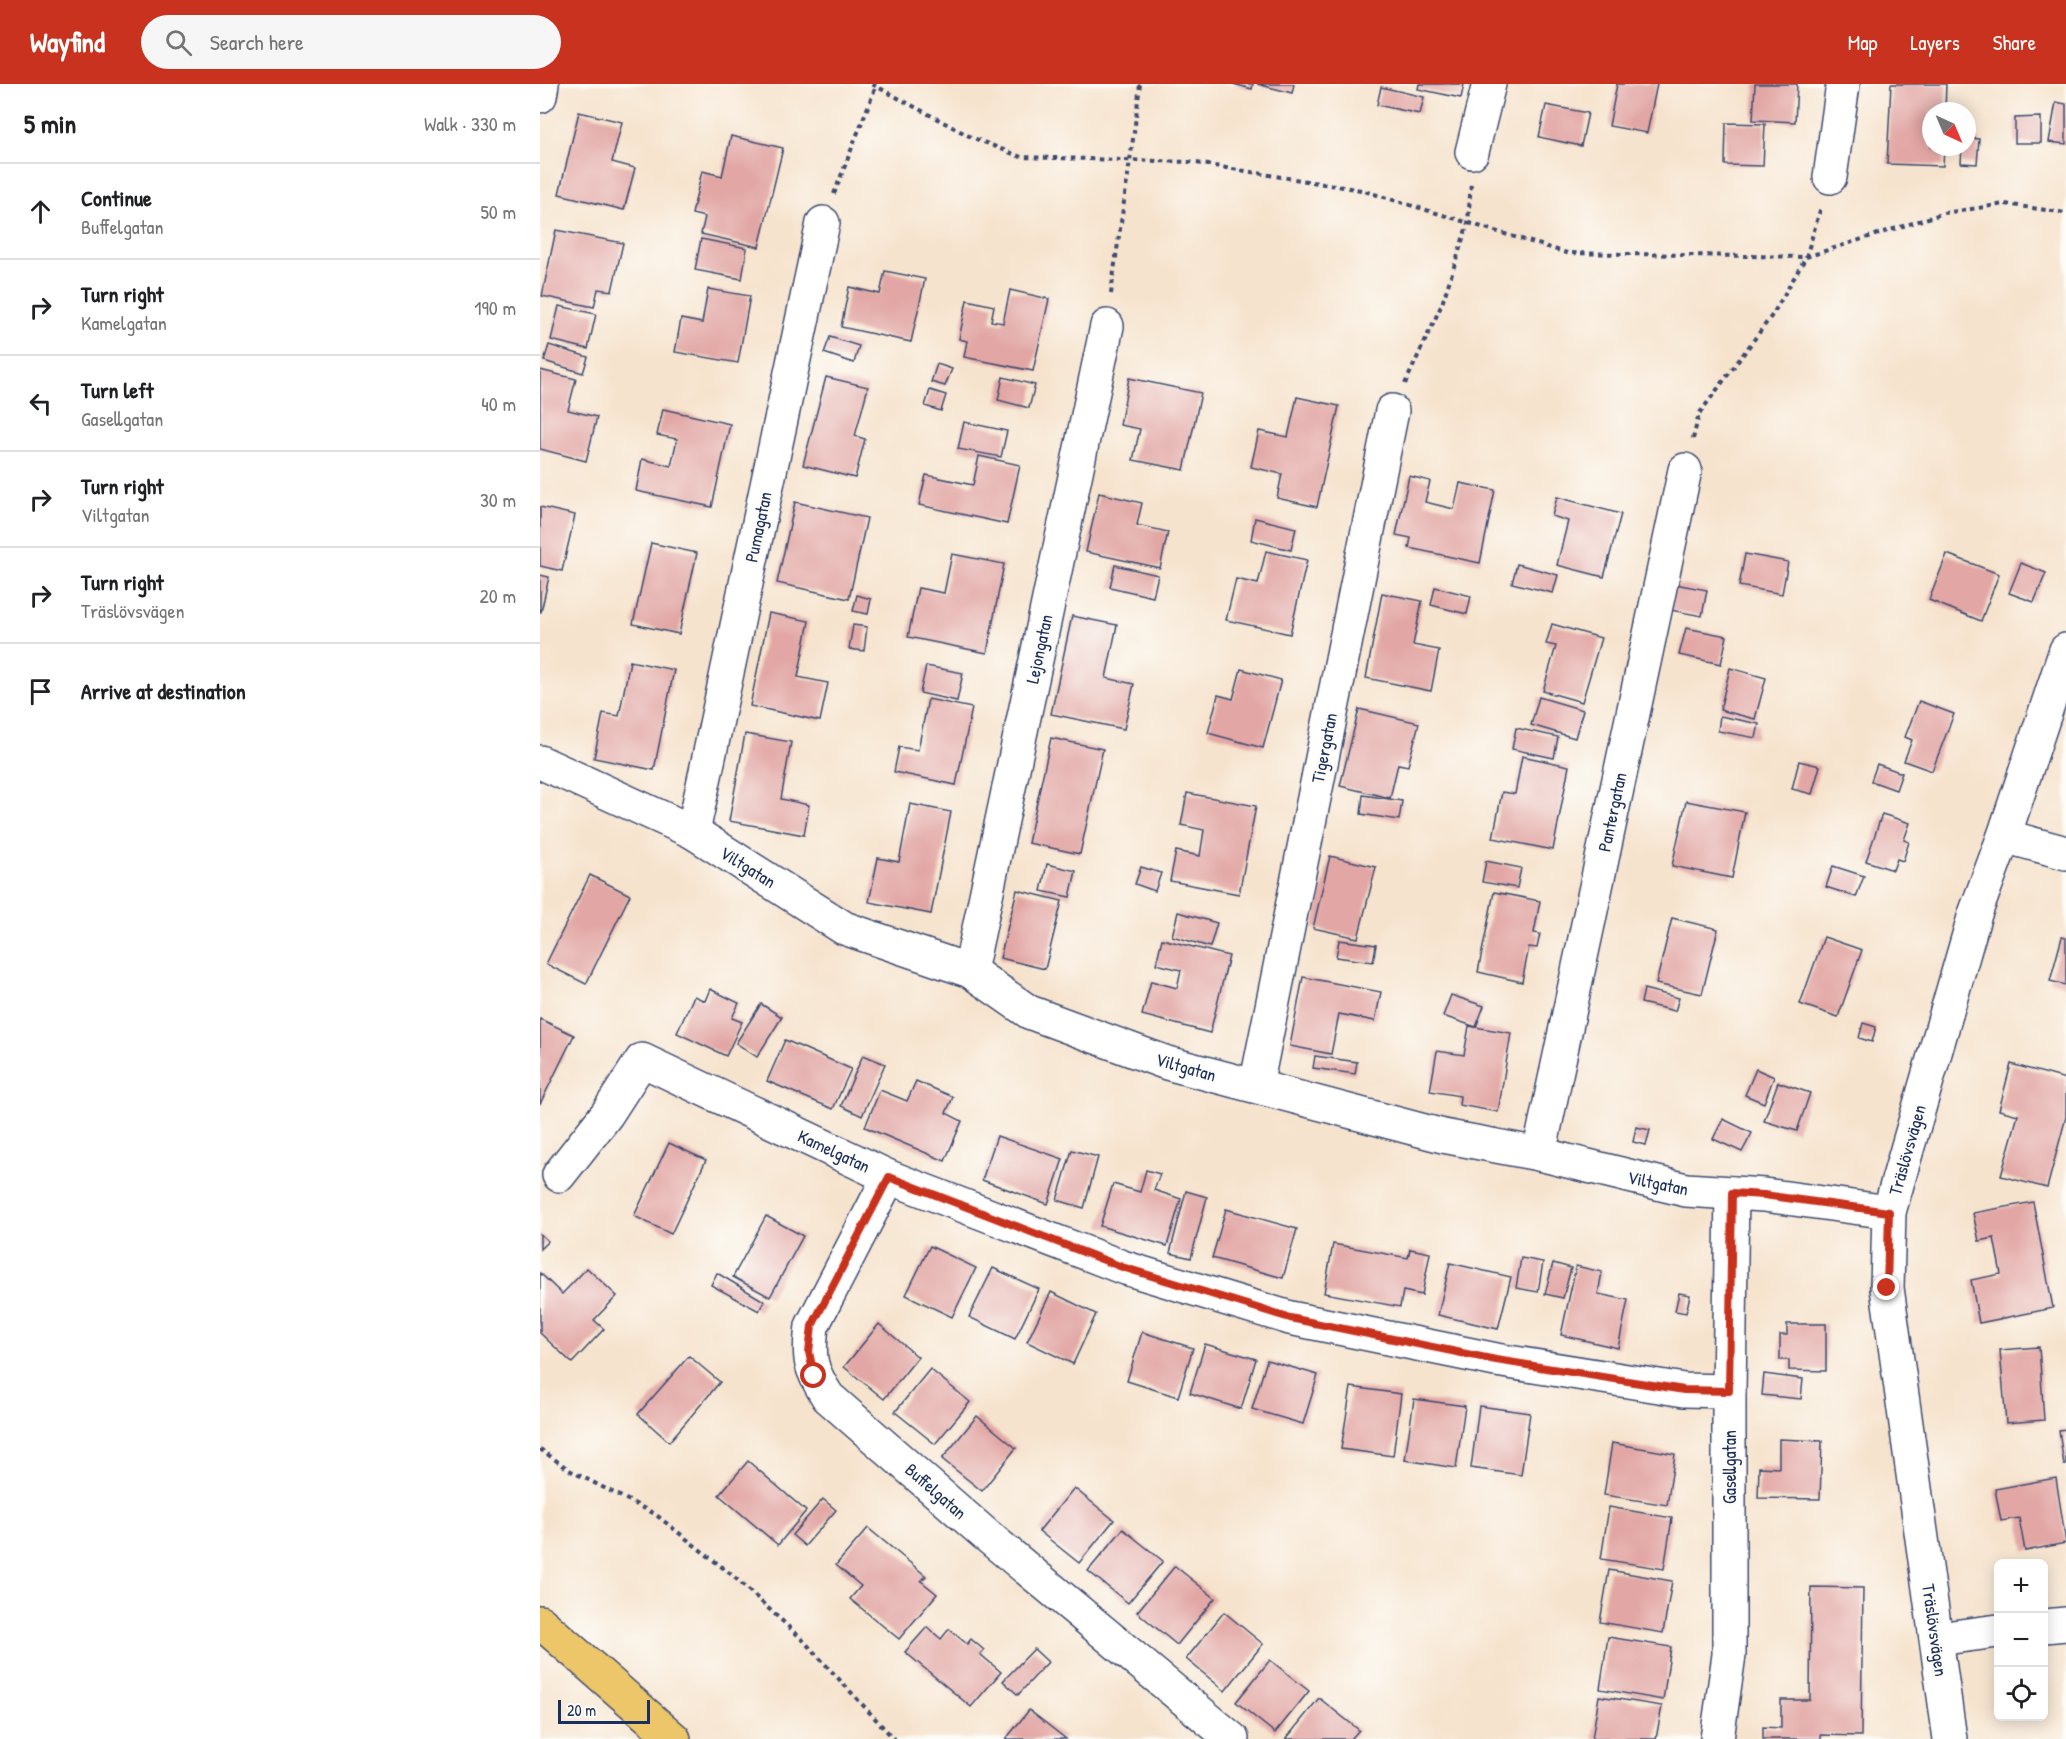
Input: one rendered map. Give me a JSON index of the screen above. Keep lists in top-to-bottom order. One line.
{"streets":{"street":["Pumagatan","Lejongatan","Tigergatan","Pantergatan","Viltgatan","Träslövsvägen","Kamelgatan","Gasellgatan","Buffelgatan"]},"crossings":[["Pumagatan","Viltgatan"],["Lejongatan","Viltgatan"],["Tigergatan","Viltgatan"],["Pantergatan","Viltgatan"],["Viltgatan","Träslövsvägen"],["Viltgatan","Gasellgatan"],["Kamelgatan","Gasellgatan"],["Kamelgatan","Buffelgatan"]],"scale_bar":"20 m","north":"bottom right","page":{"header":"Wayfind","search":"Search here","nav":["Map","Layers","Share"],"heading":["5 min","Walk · 330 m"],"list":[["Continue","Buffelgatan","50 m"],["Turn right","Kamelgatan","190 m"],["Turn left","Gasellgatan","40 m"],["Turn right","Viltgatan","30 m"],["Turn right","Träslövsvägen","20 m"],"Arrive at destination"],"map_buttons":["+","−"],"scale":"20 m"}}
